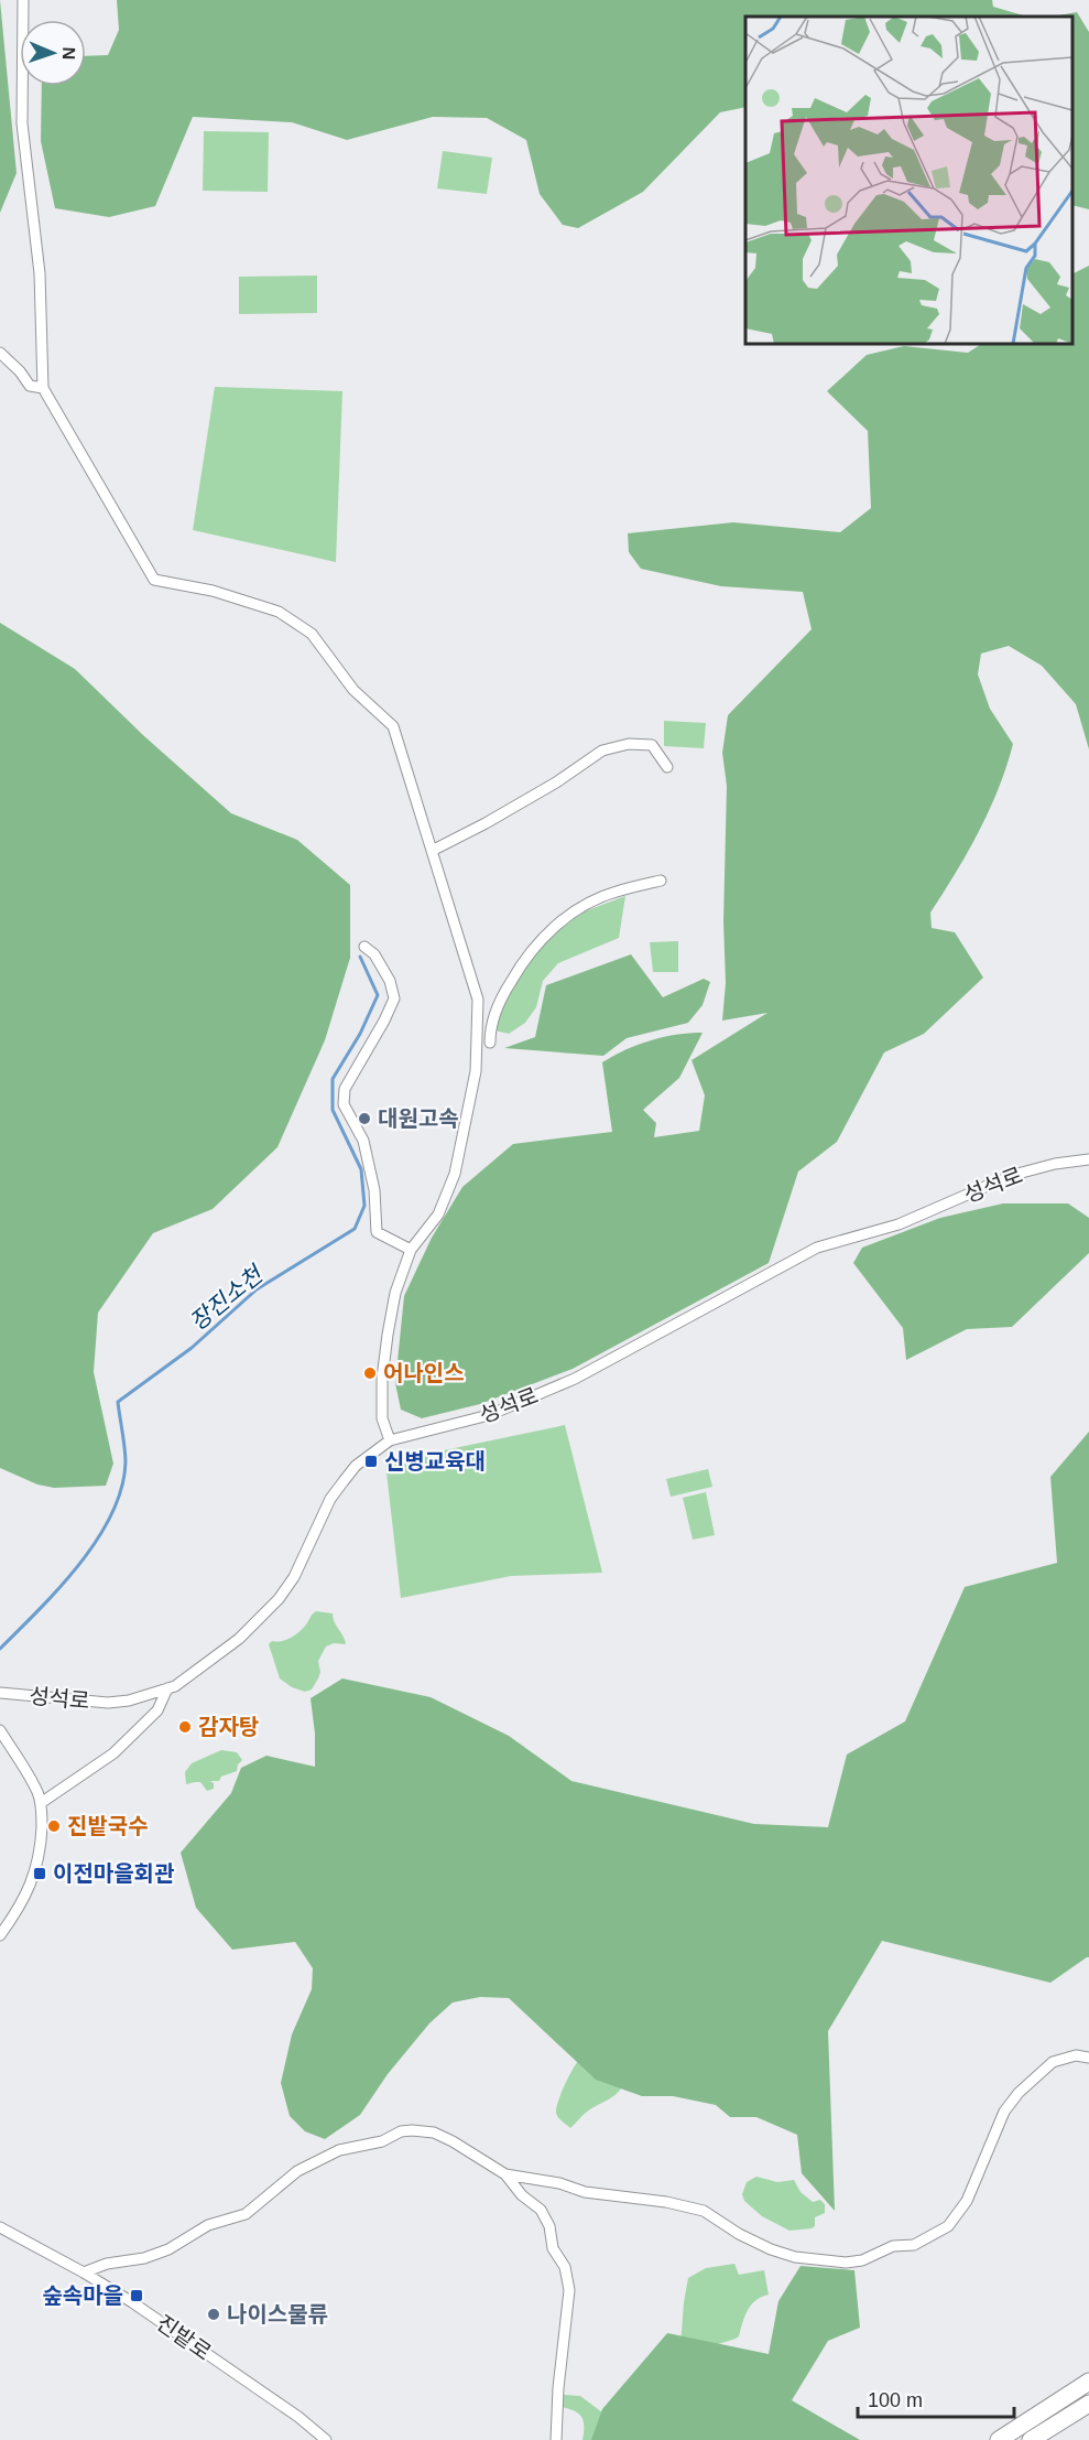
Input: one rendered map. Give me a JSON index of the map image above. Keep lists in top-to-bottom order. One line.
{"streets":{"street":["성석로","진밭로"]},"water":["장진소천"],"places":{"other":["대원고속","어나인스","감자탕","진밭국수","나이스물류"],"transit":["신병교육대","이전마을회관","숲속마을"]},"scale_bar":"100 m","north":"right"}
